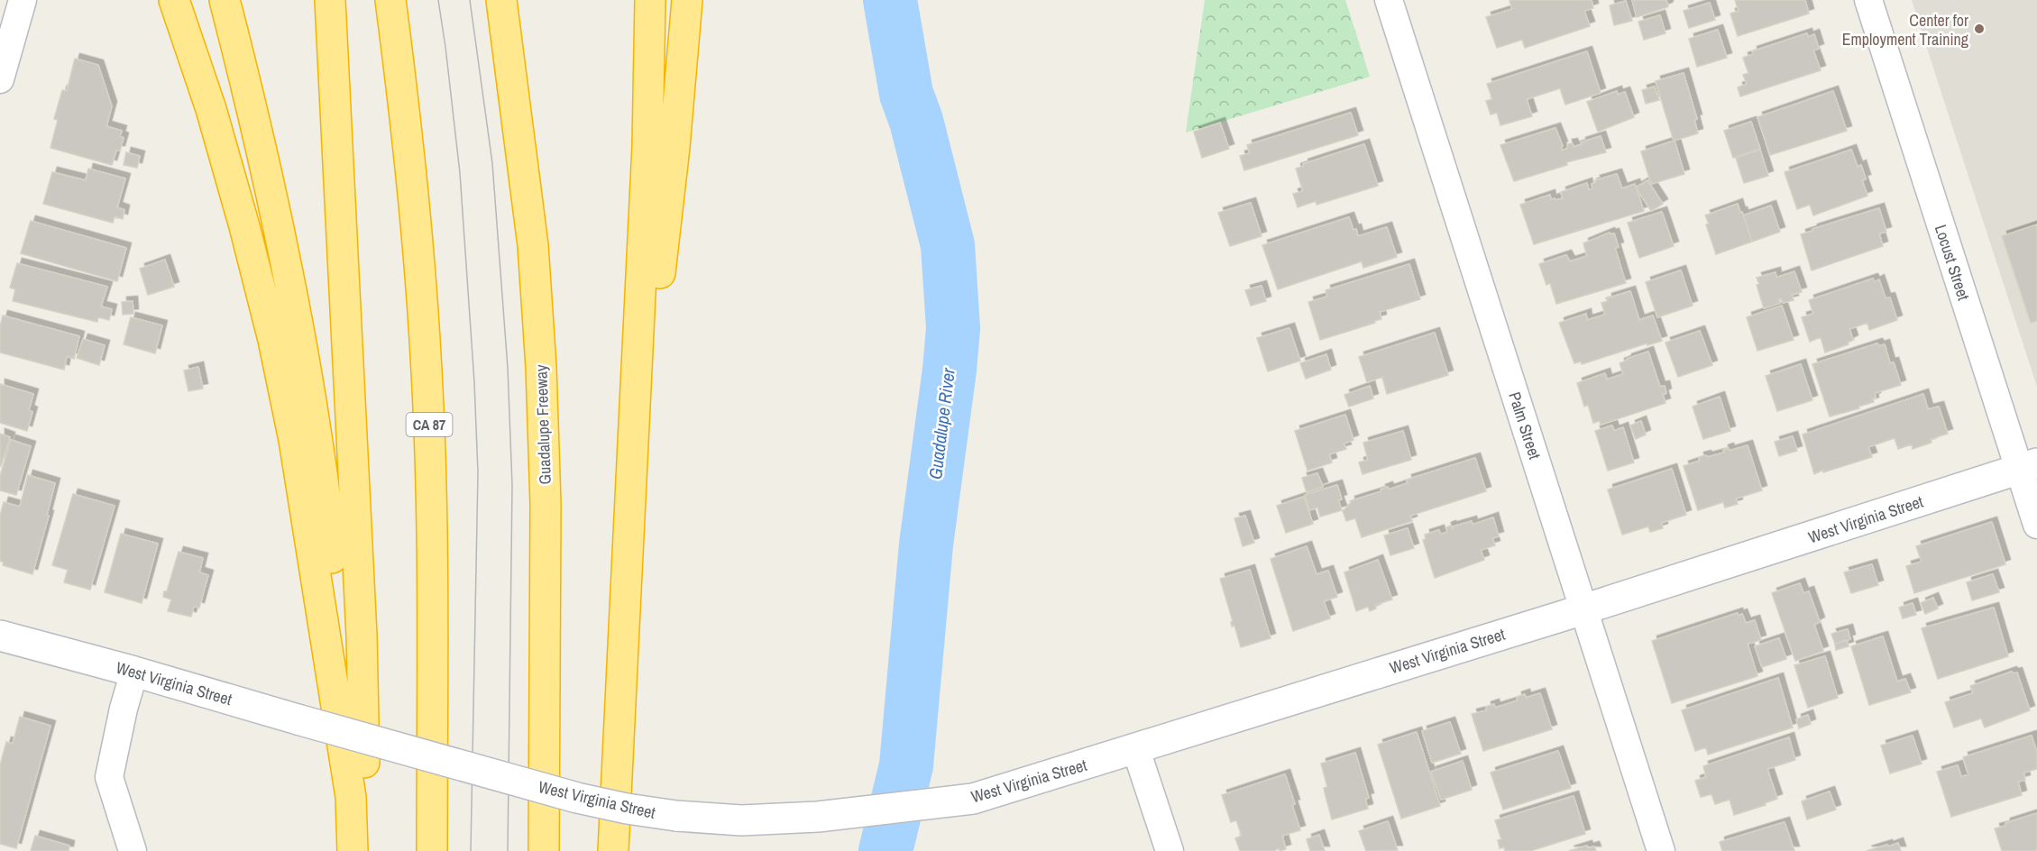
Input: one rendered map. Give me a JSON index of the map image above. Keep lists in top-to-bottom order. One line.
{"streets":{"highway":["CA 87","Guadalupe Freeway"],"street":["Locust Street","Palm Street","West Virginia Street"]},"crossings":[["Locust Street","West Virginia Street"],["Palm Street","West Virginia Street"]],"water":["Guadalupe River"],"places":["Center for Employment Training"]}
